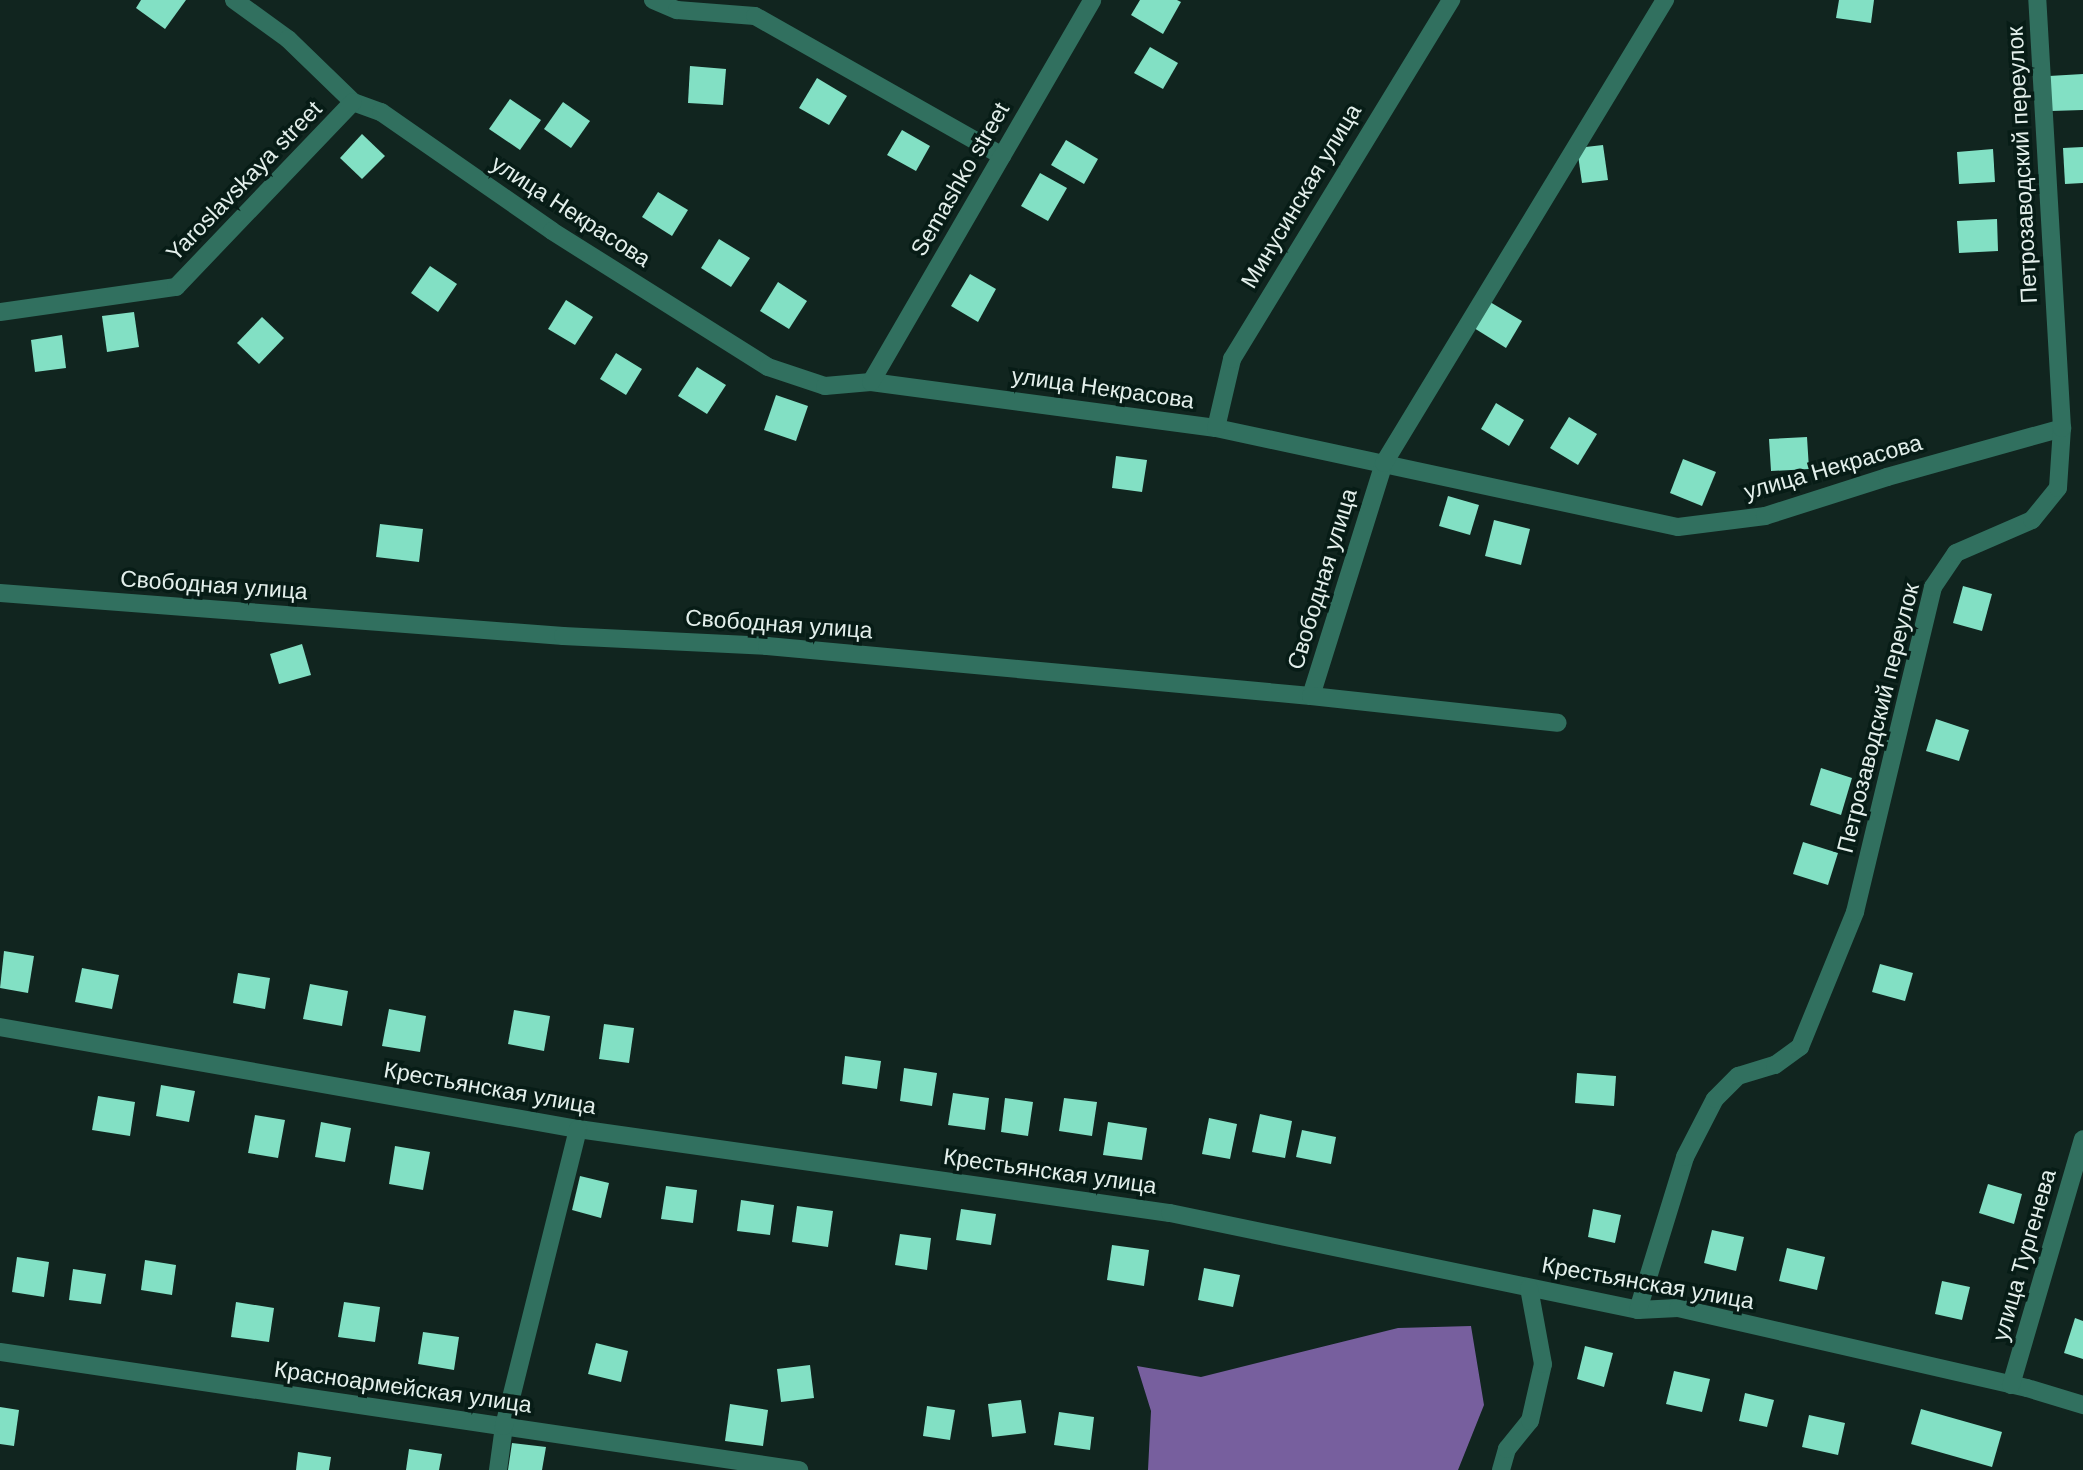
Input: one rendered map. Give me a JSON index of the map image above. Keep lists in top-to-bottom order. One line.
{"streets":{"street":["Петрозаводский переулок","Semashko street","Yaroslavskaya street","Минусинская улица","улица Некрасова","Свободная улица","Крестьянская улица","улица Тургенева","Красноармейская улица"]},"crossings":[["Петрозаводский переулок","улица Некрасова"],["Петрозаводский переулок","Крестьянская улица"],["Semashko street","улица Некрасова"],["Yaroslavskaya street","улица Некрасова"],["Минусинская улица","улица Некрасова"],["улица Некрасова","Свободная улица"],["Крестьянская улица","улица Тургенева"]]}
